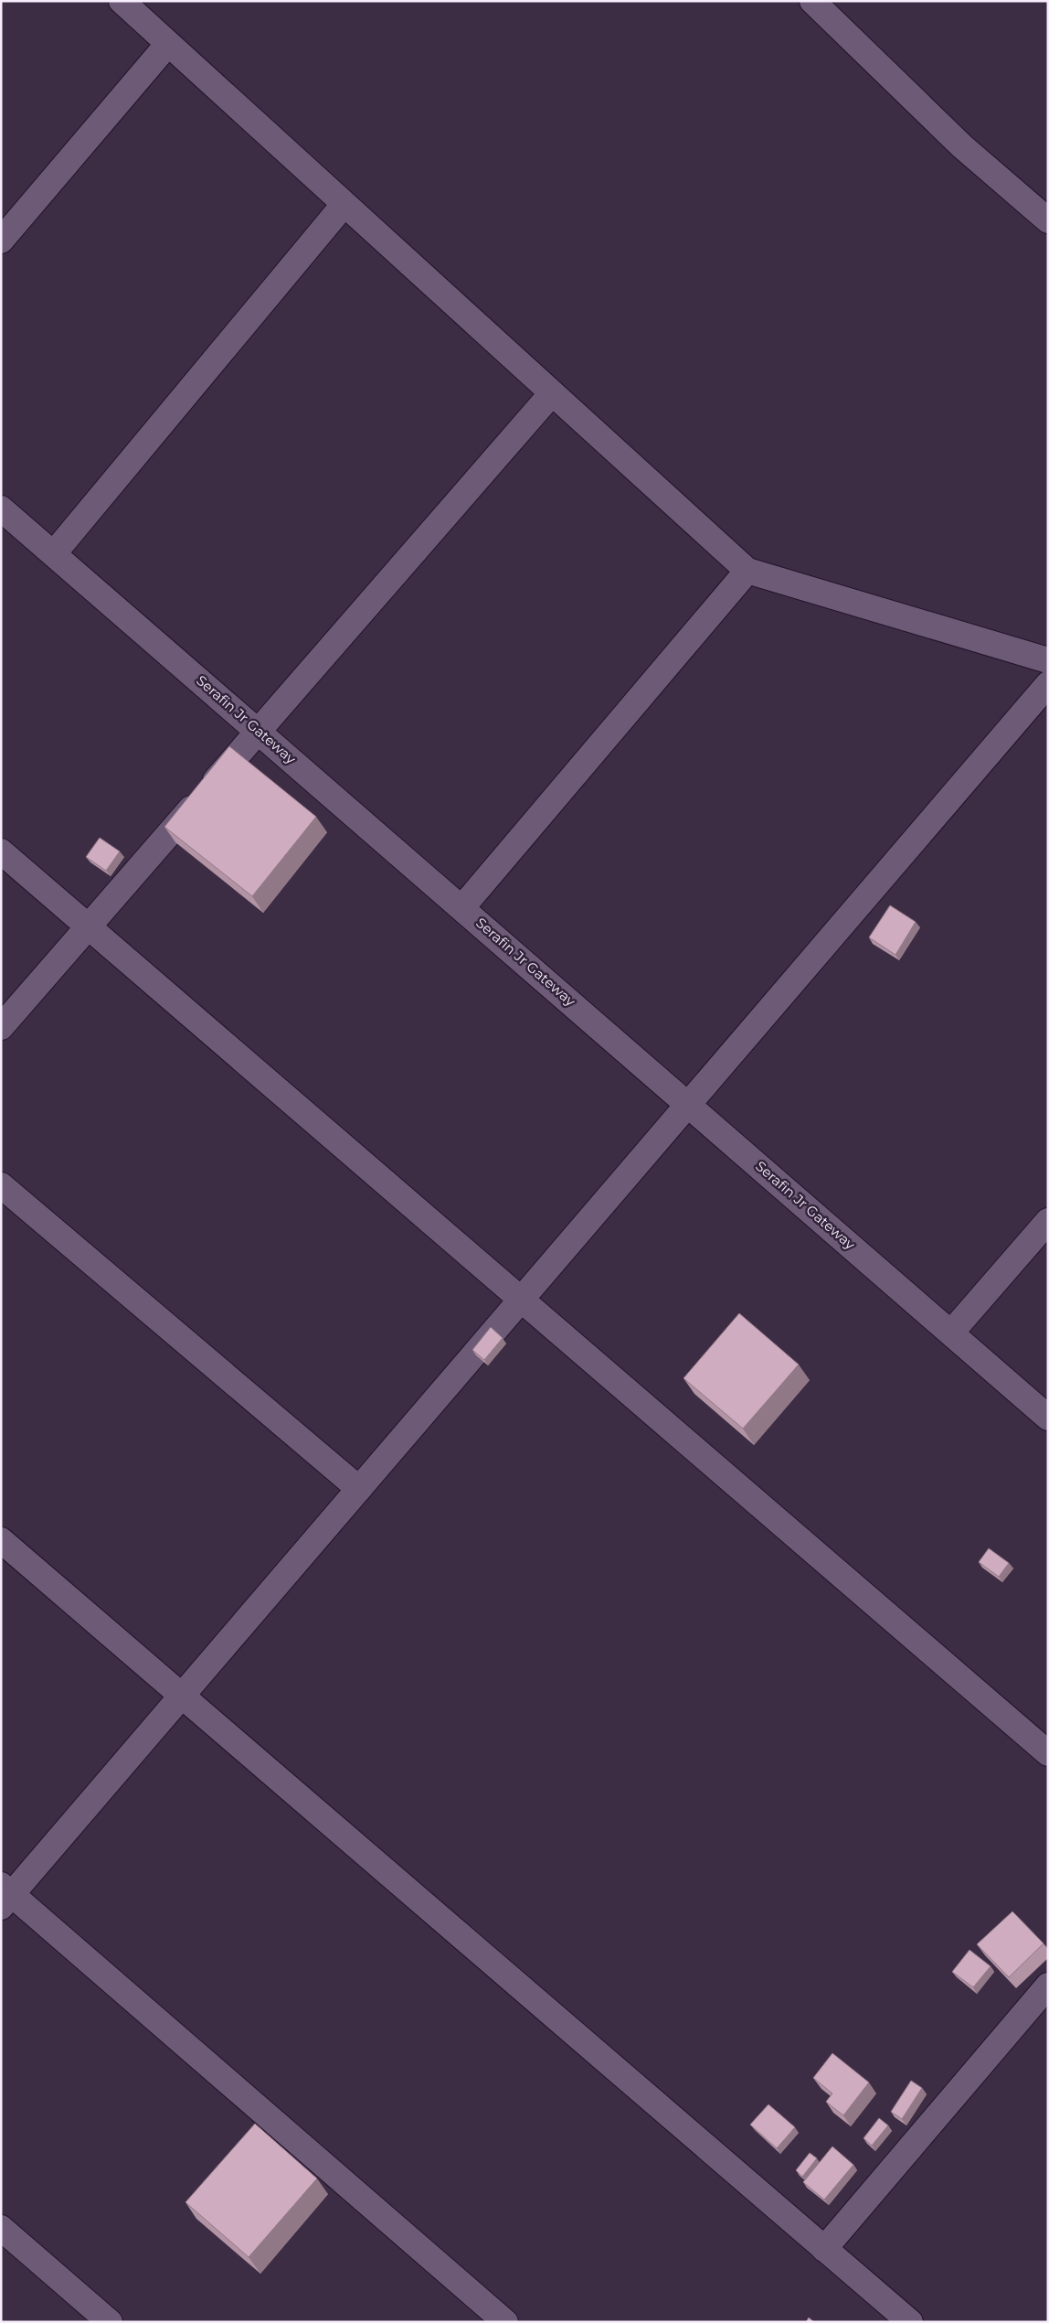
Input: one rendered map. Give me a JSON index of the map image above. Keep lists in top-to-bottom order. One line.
{"streets":{"street":["Serafin Jr Gateway"]}}
